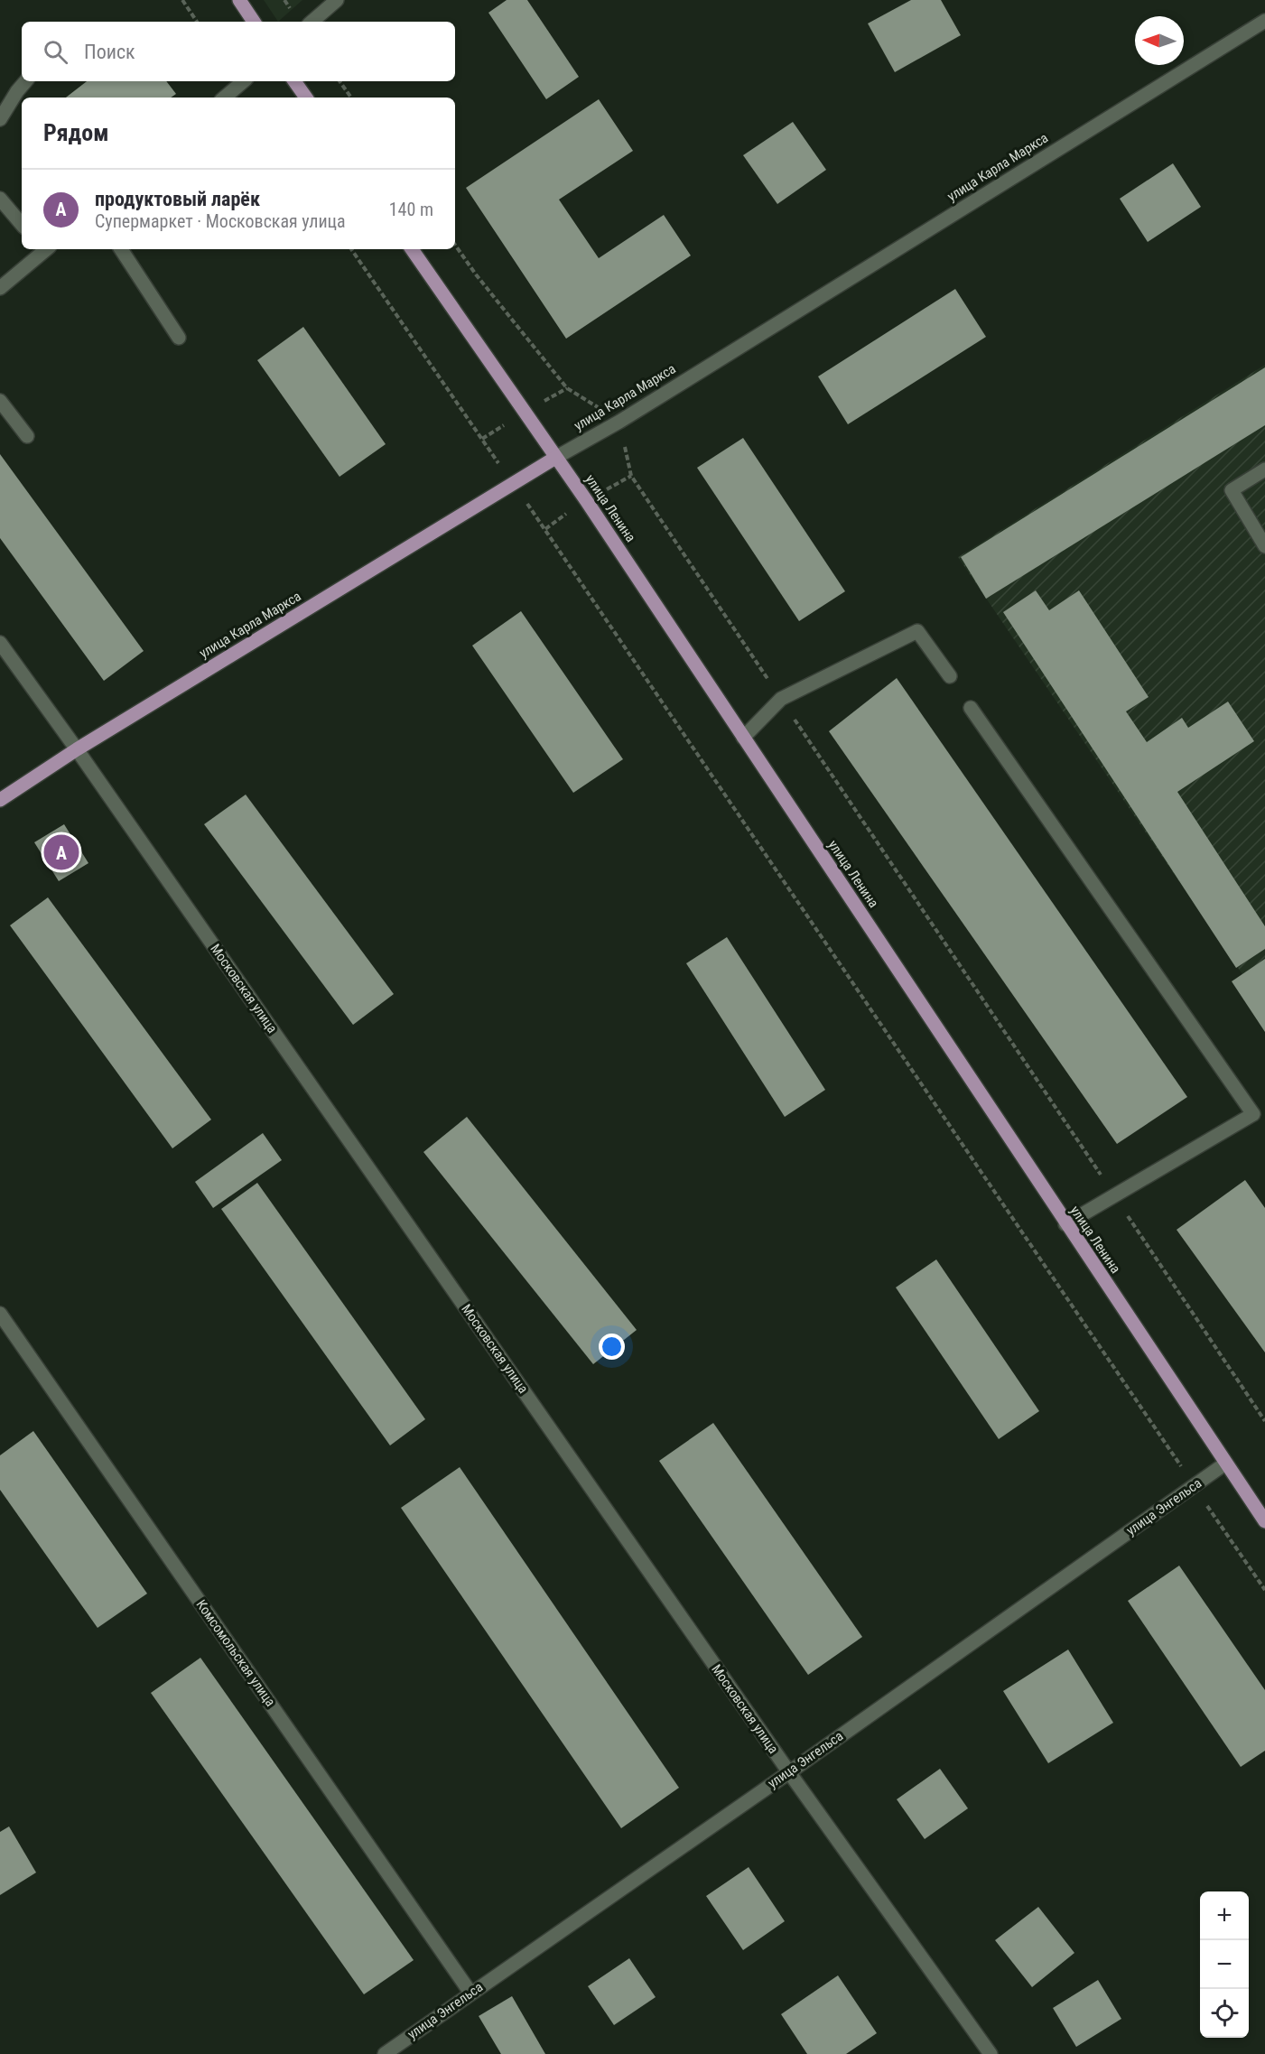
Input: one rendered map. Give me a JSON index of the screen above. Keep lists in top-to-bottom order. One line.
{"streets":{"main road":["улица Карла Маркса","улица Ленина"],"street":["Московская улица","улица Энгельса","Комсомольская улица"]},"crossings":[["улица Карла Маркса","улица Ленина"],["улица Карла Маркса","Московская улица"],["улица Ленина","улица Энгельса"],["Московская улица","улица Энгельса"],["улица Энгельса","Комсомольская улица"]],"north":"left","page":{"search":"Поиск","heading":"Рядом","list":[{"mark":"A","name":"продуктовый ларёк","note":"Супермаркет · Московская улица","value":"140 m"}],"pins":"A","map_buttons":["+","−"]}}
